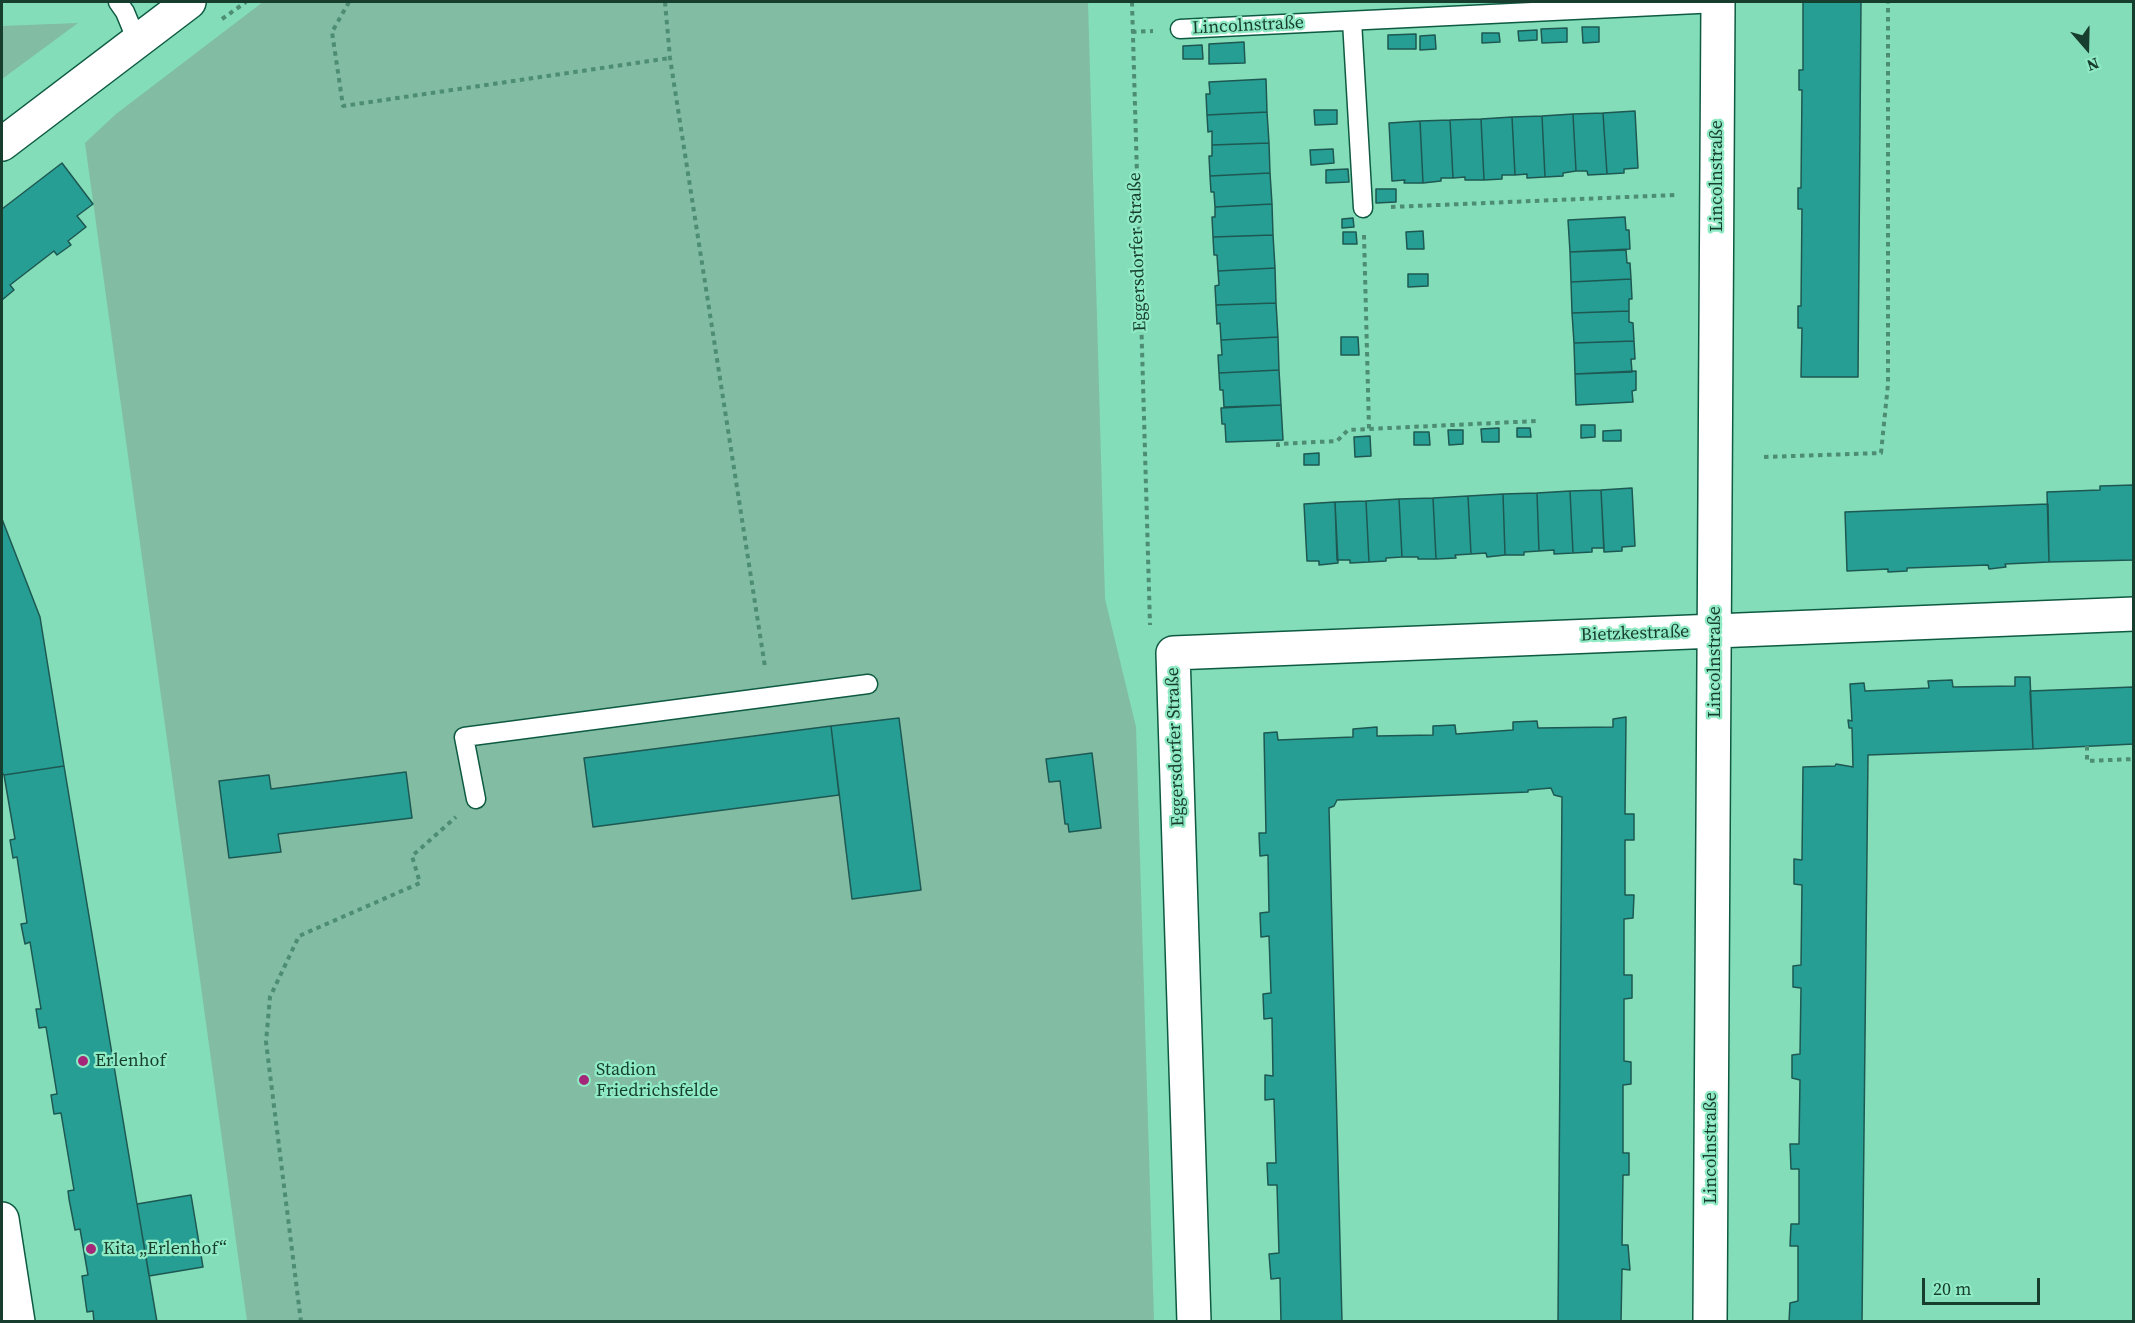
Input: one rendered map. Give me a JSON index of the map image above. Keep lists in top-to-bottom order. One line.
{"streets":{"street":["Lincolnstraße","Eggersdorfer Straße","Bietzkestraße"]},"crossings":[["Lincolnstraße","Bietzkestraße"],["Eggersdorfer Straße","Bietzkestraße"]],"places":["Erlenhof","Stadion Friedrichsfelde","Kita „Erlenhof“"],"scale_bar":"20 m","north":"bottom"}
